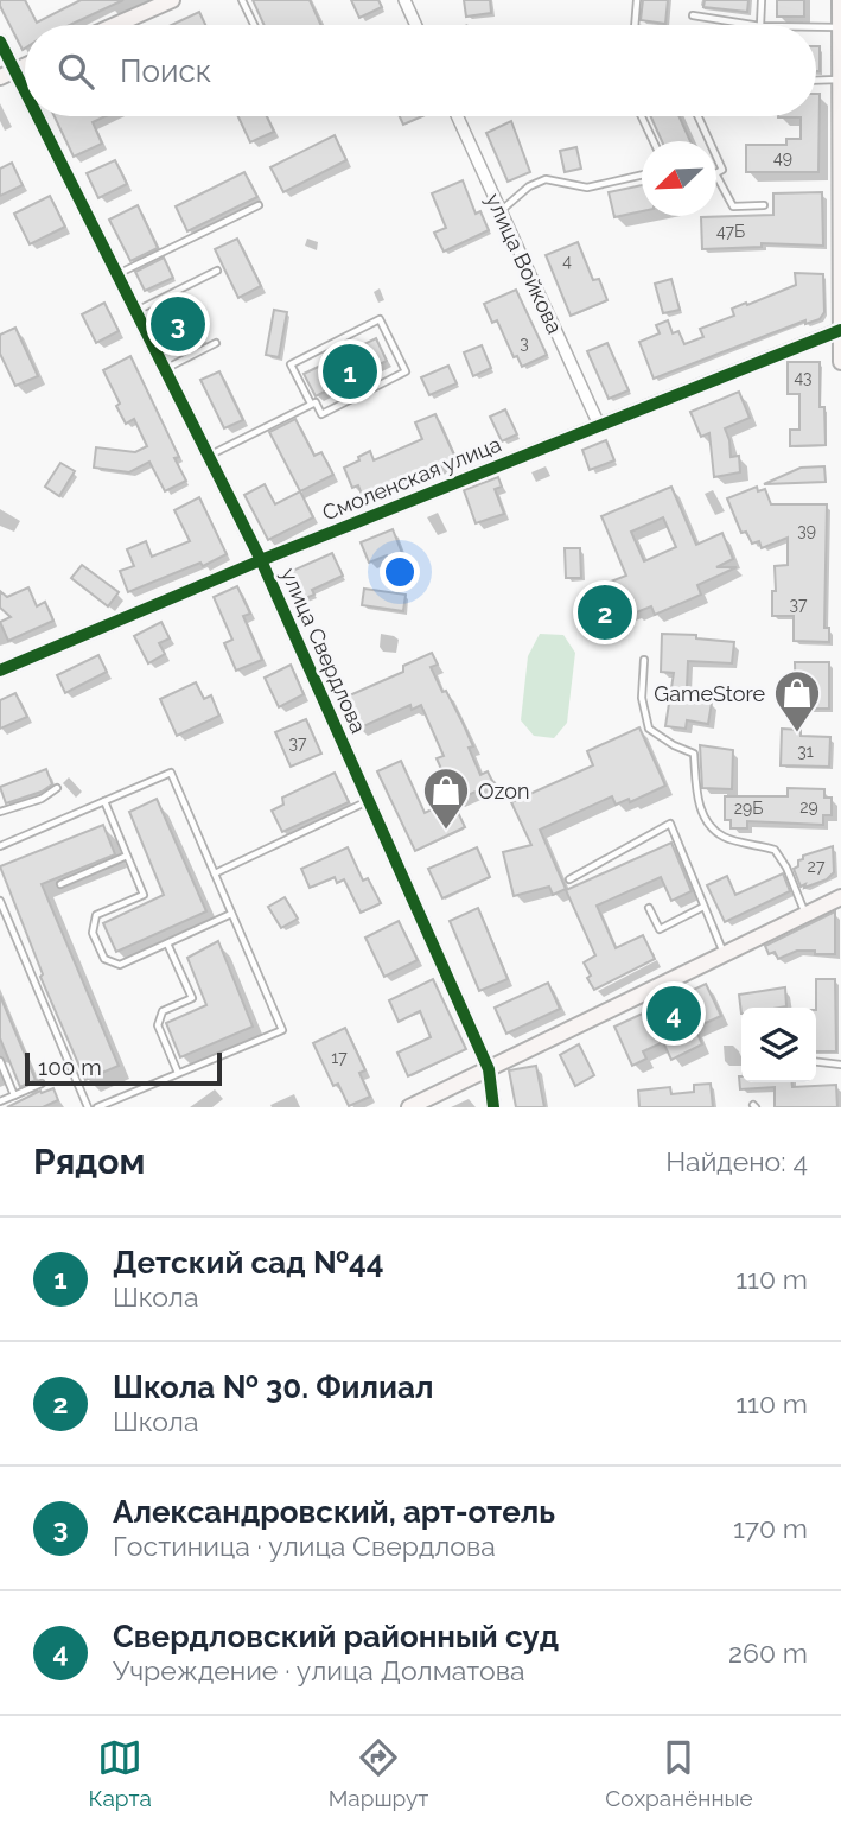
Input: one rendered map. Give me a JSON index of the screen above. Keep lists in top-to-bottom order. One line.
{"streets":{"street":["улица Войкова","Смоленская улица","улица Свердлова"]},"crossings":[["улица Войкова","Смоленская улица"],["Смоленская улица","улица Свердлова"]],"places":{"shop":["GameStore","Ozon"]},"house_numbers":["49","47Б","4","3","43","39","37","37","31","29","29Б","27","17"],"scale_bar":"100 m","north":"bottom left","page":{"search":"Поиск","pins":["3","1","2","4"],"scale":"100 m","heading":["Рядом","Найдено: 4"],"list":[{"mark":"1","name":"Детский сад №44","note":"Школа","value":"110 m"},{"mark":"2","name":"Школа № 30. Филиал","note":"Школа","value":"110 m"},{"mark":"3","name":"Александровский, арт-отель","note":"Гостиница · улица Свердлова","value":"170 m"},{"mark":"4","name":"Свердловский районный суд","note":"Учреждение · улица Долматова","value":"260 m"}],"nav":["Карта","Маршрут","Сохранённые"]}}
